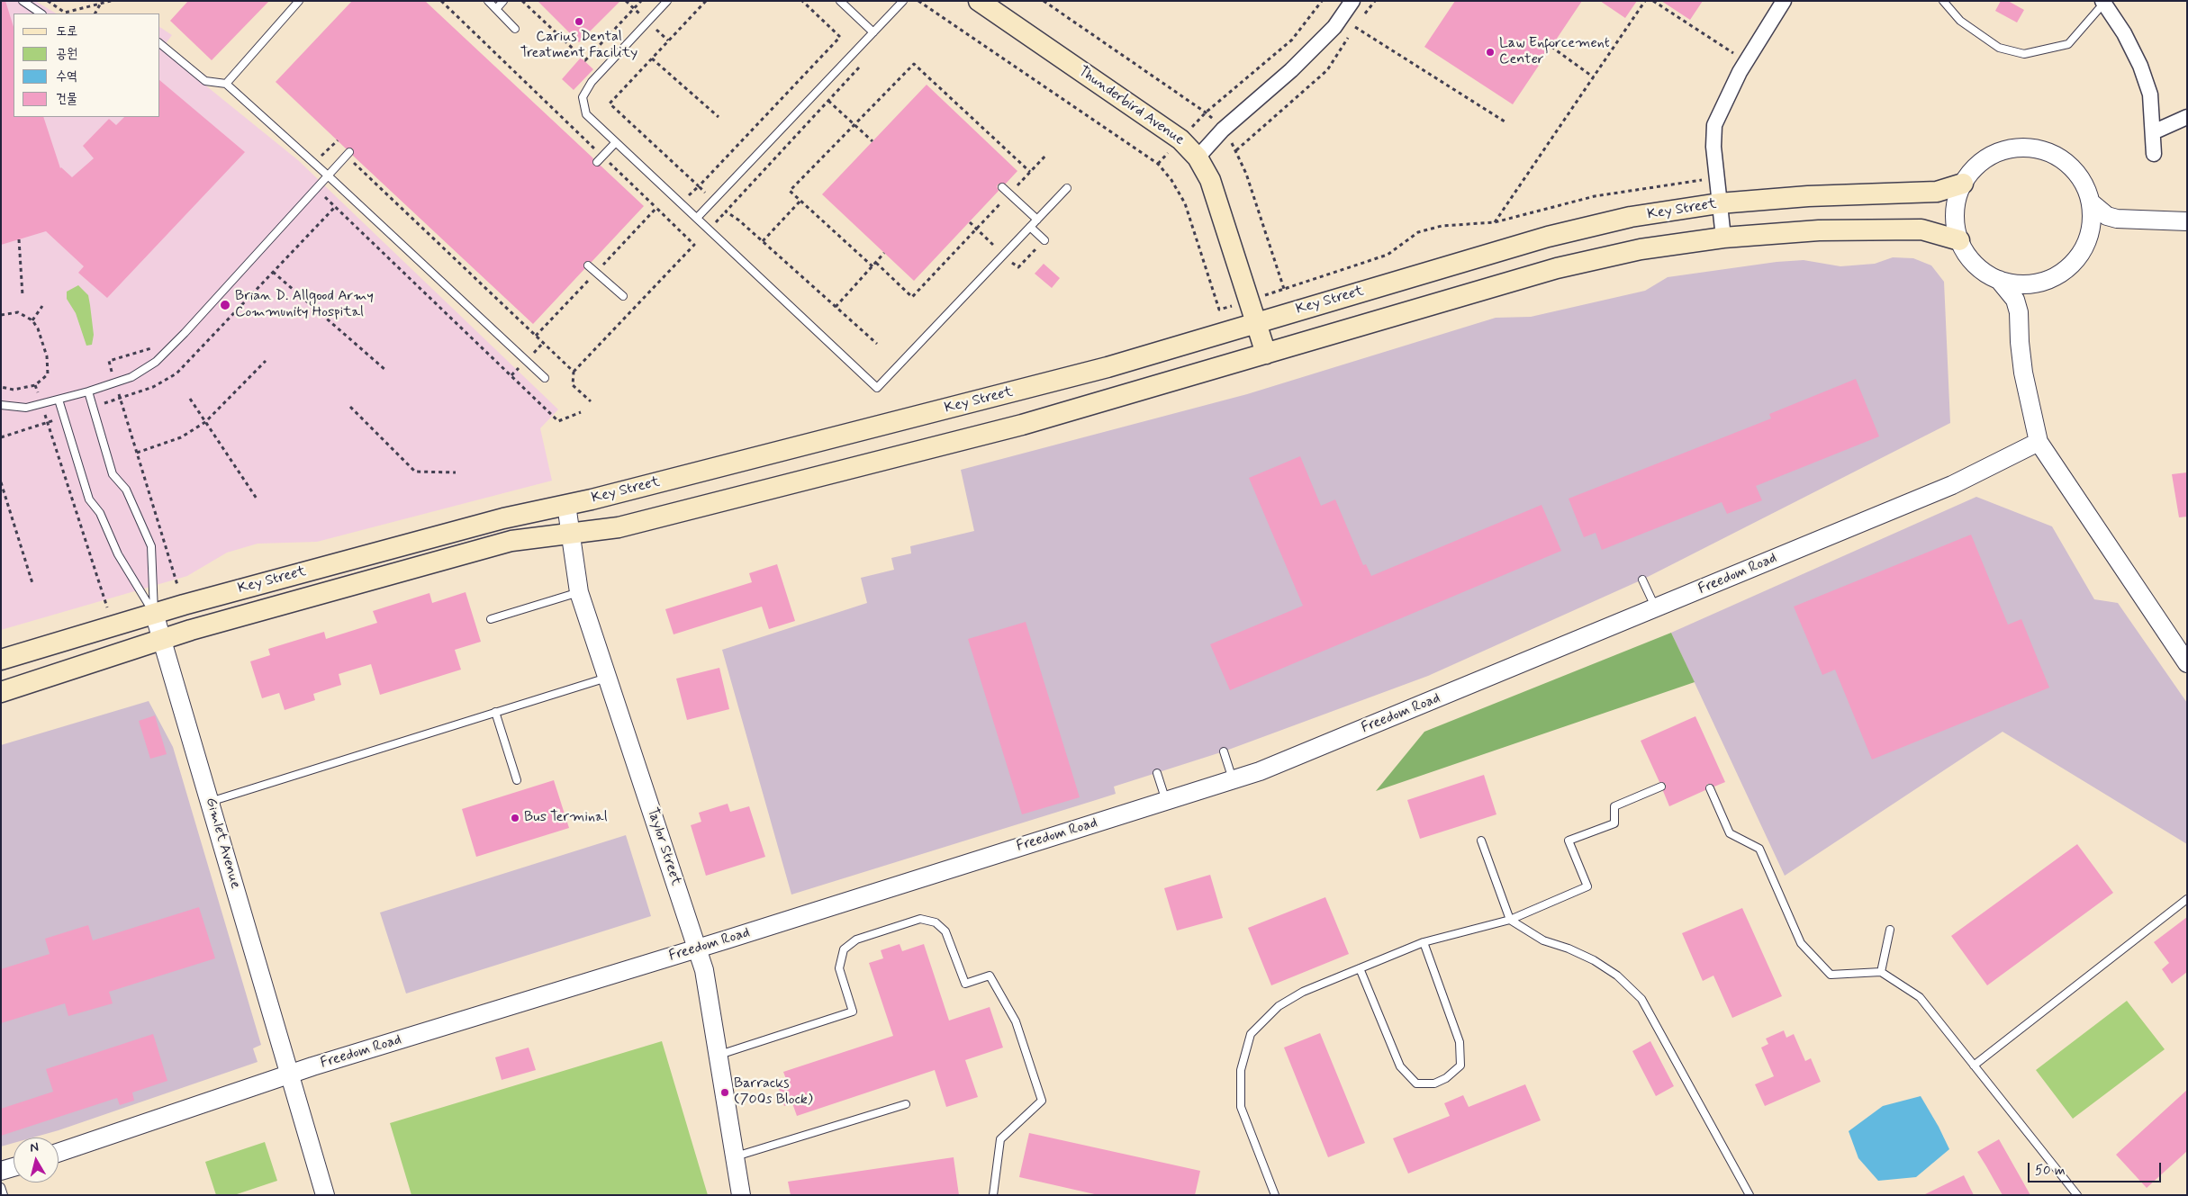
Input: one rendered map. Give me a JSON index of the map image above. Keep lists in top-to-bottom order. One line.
{"streets":{"main road":["Thunderbird Avenue","Key Street"],"street":["Freedom Road","Gimlet Avenue","Taylor Street"]},"crossings":[["Thunderbird Avenue","Key Street"],["Key Street","Gimlet Avenue"],["Key Street","Taylor Street"],["Freedom Road","Gimlet Avenue"],["Freedom Road","Taylor Street"]],"places":["Carius Dental Treatment Facility","Law Enforcement Center","Brian D. Allgood Army Community Hospital","Bus Terminal","Barracks (700s Block)"],"legend":["도로","공원","수역","건물"],"scale_bar":"50 m","north":"top"}
